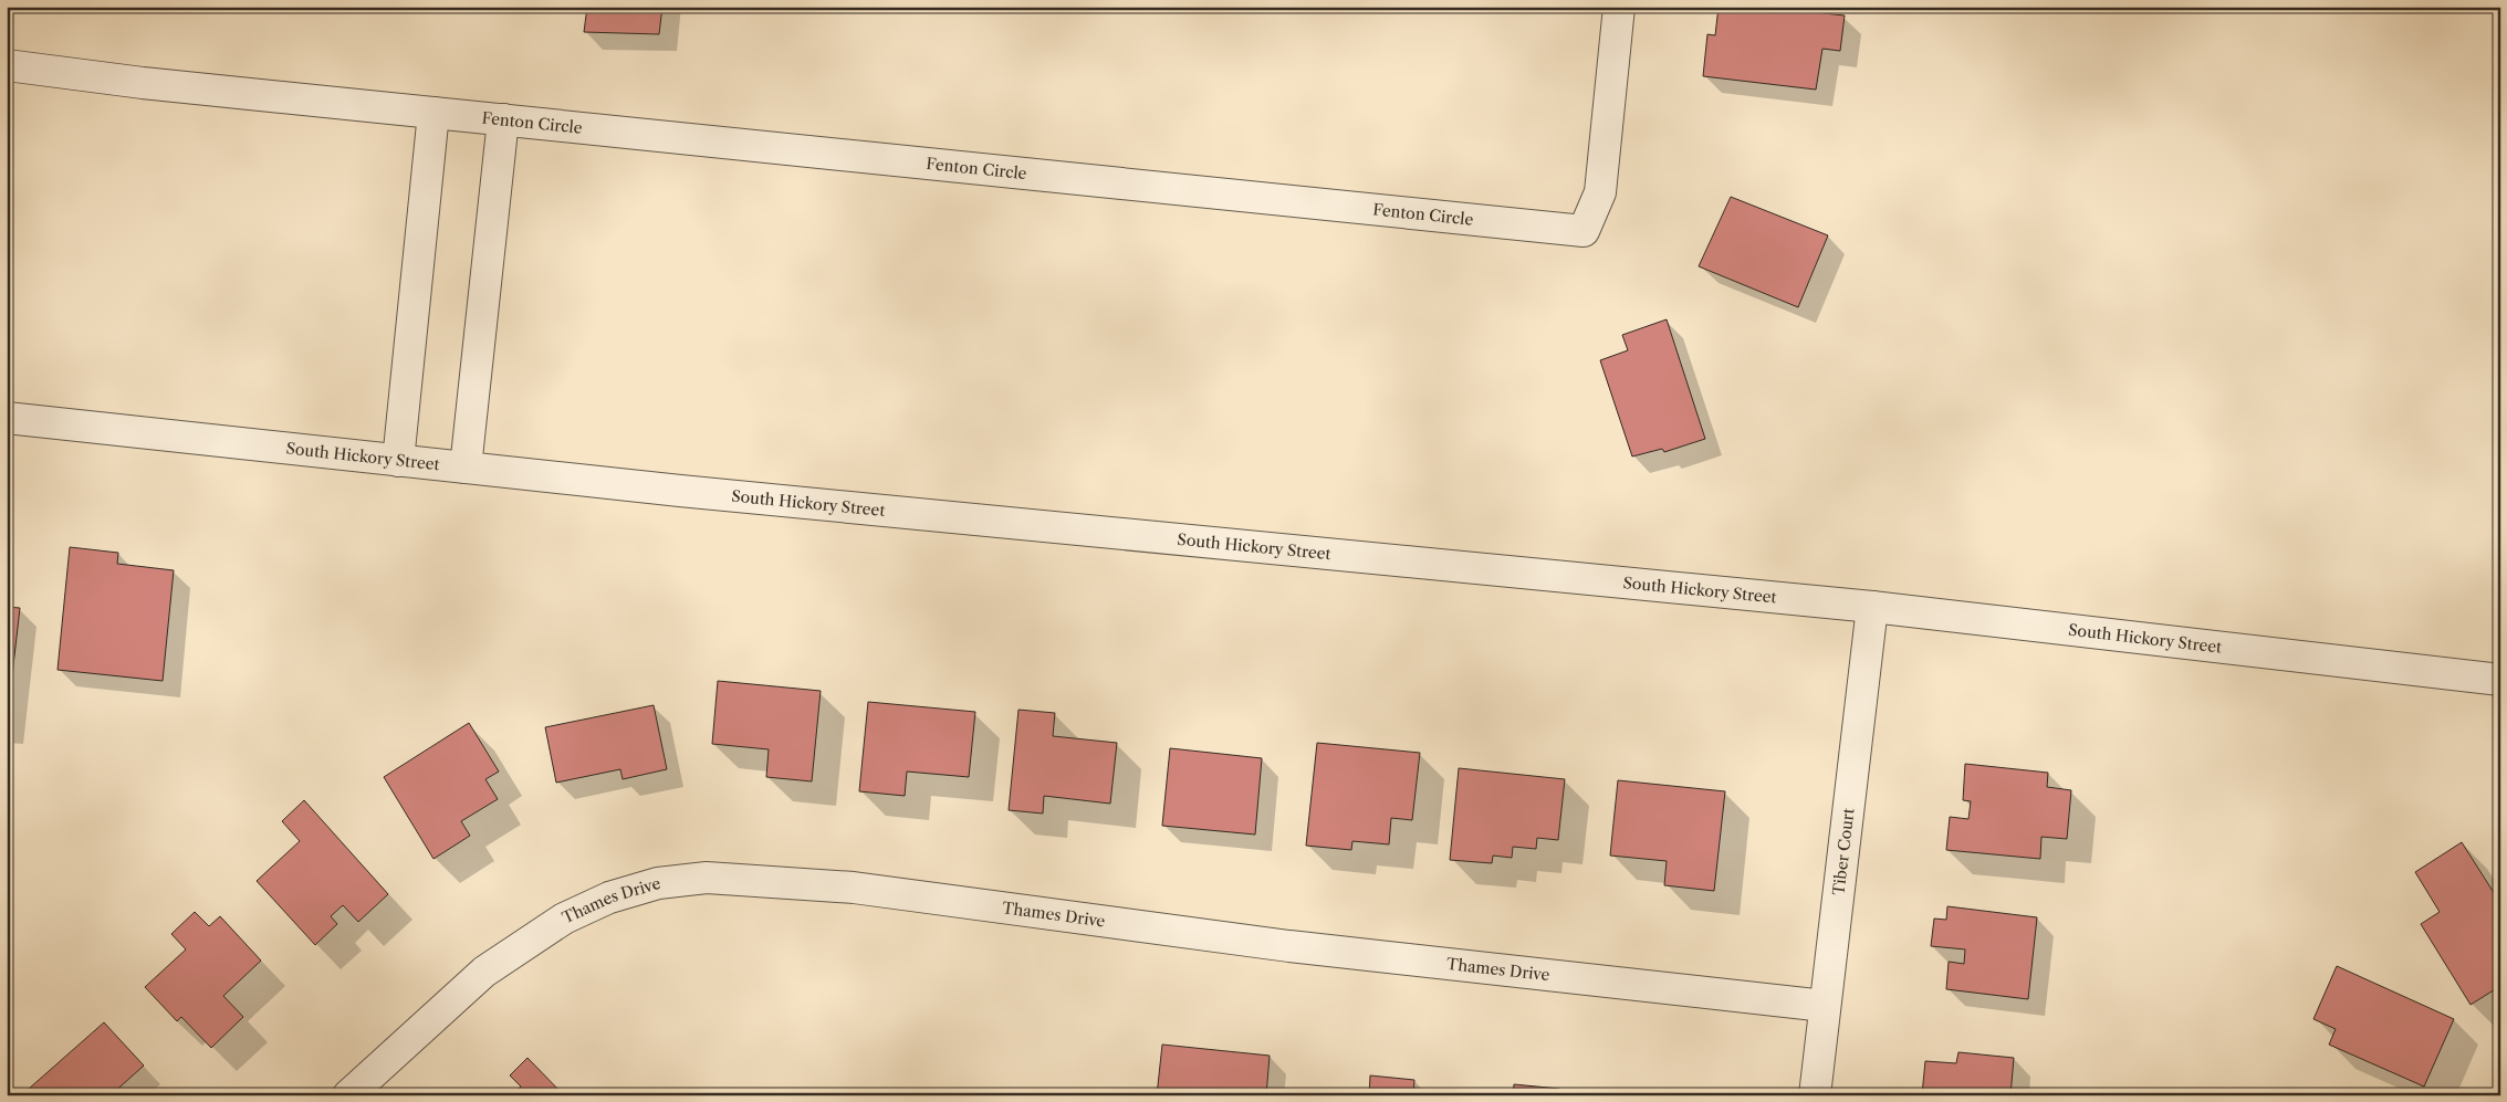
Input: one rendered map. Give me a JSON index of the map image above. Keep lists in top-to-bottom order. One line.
{"streets":{"street":["Fenton Circle","South Hickory Street","Tiber Court","Thames Drive"]},"crossings":[["South Hickory Street","Tiber Court"],["Tiber Court","Thames Drive"]]}
